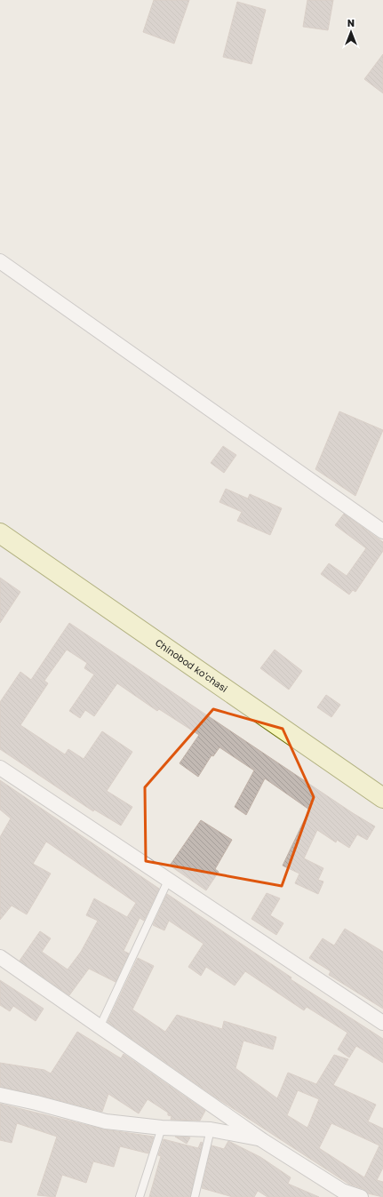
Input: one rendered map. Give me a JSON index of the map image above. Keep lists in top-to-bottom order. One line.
{"streets":{"street":["Chinobod ko'chasi"]},"north":"top"}
